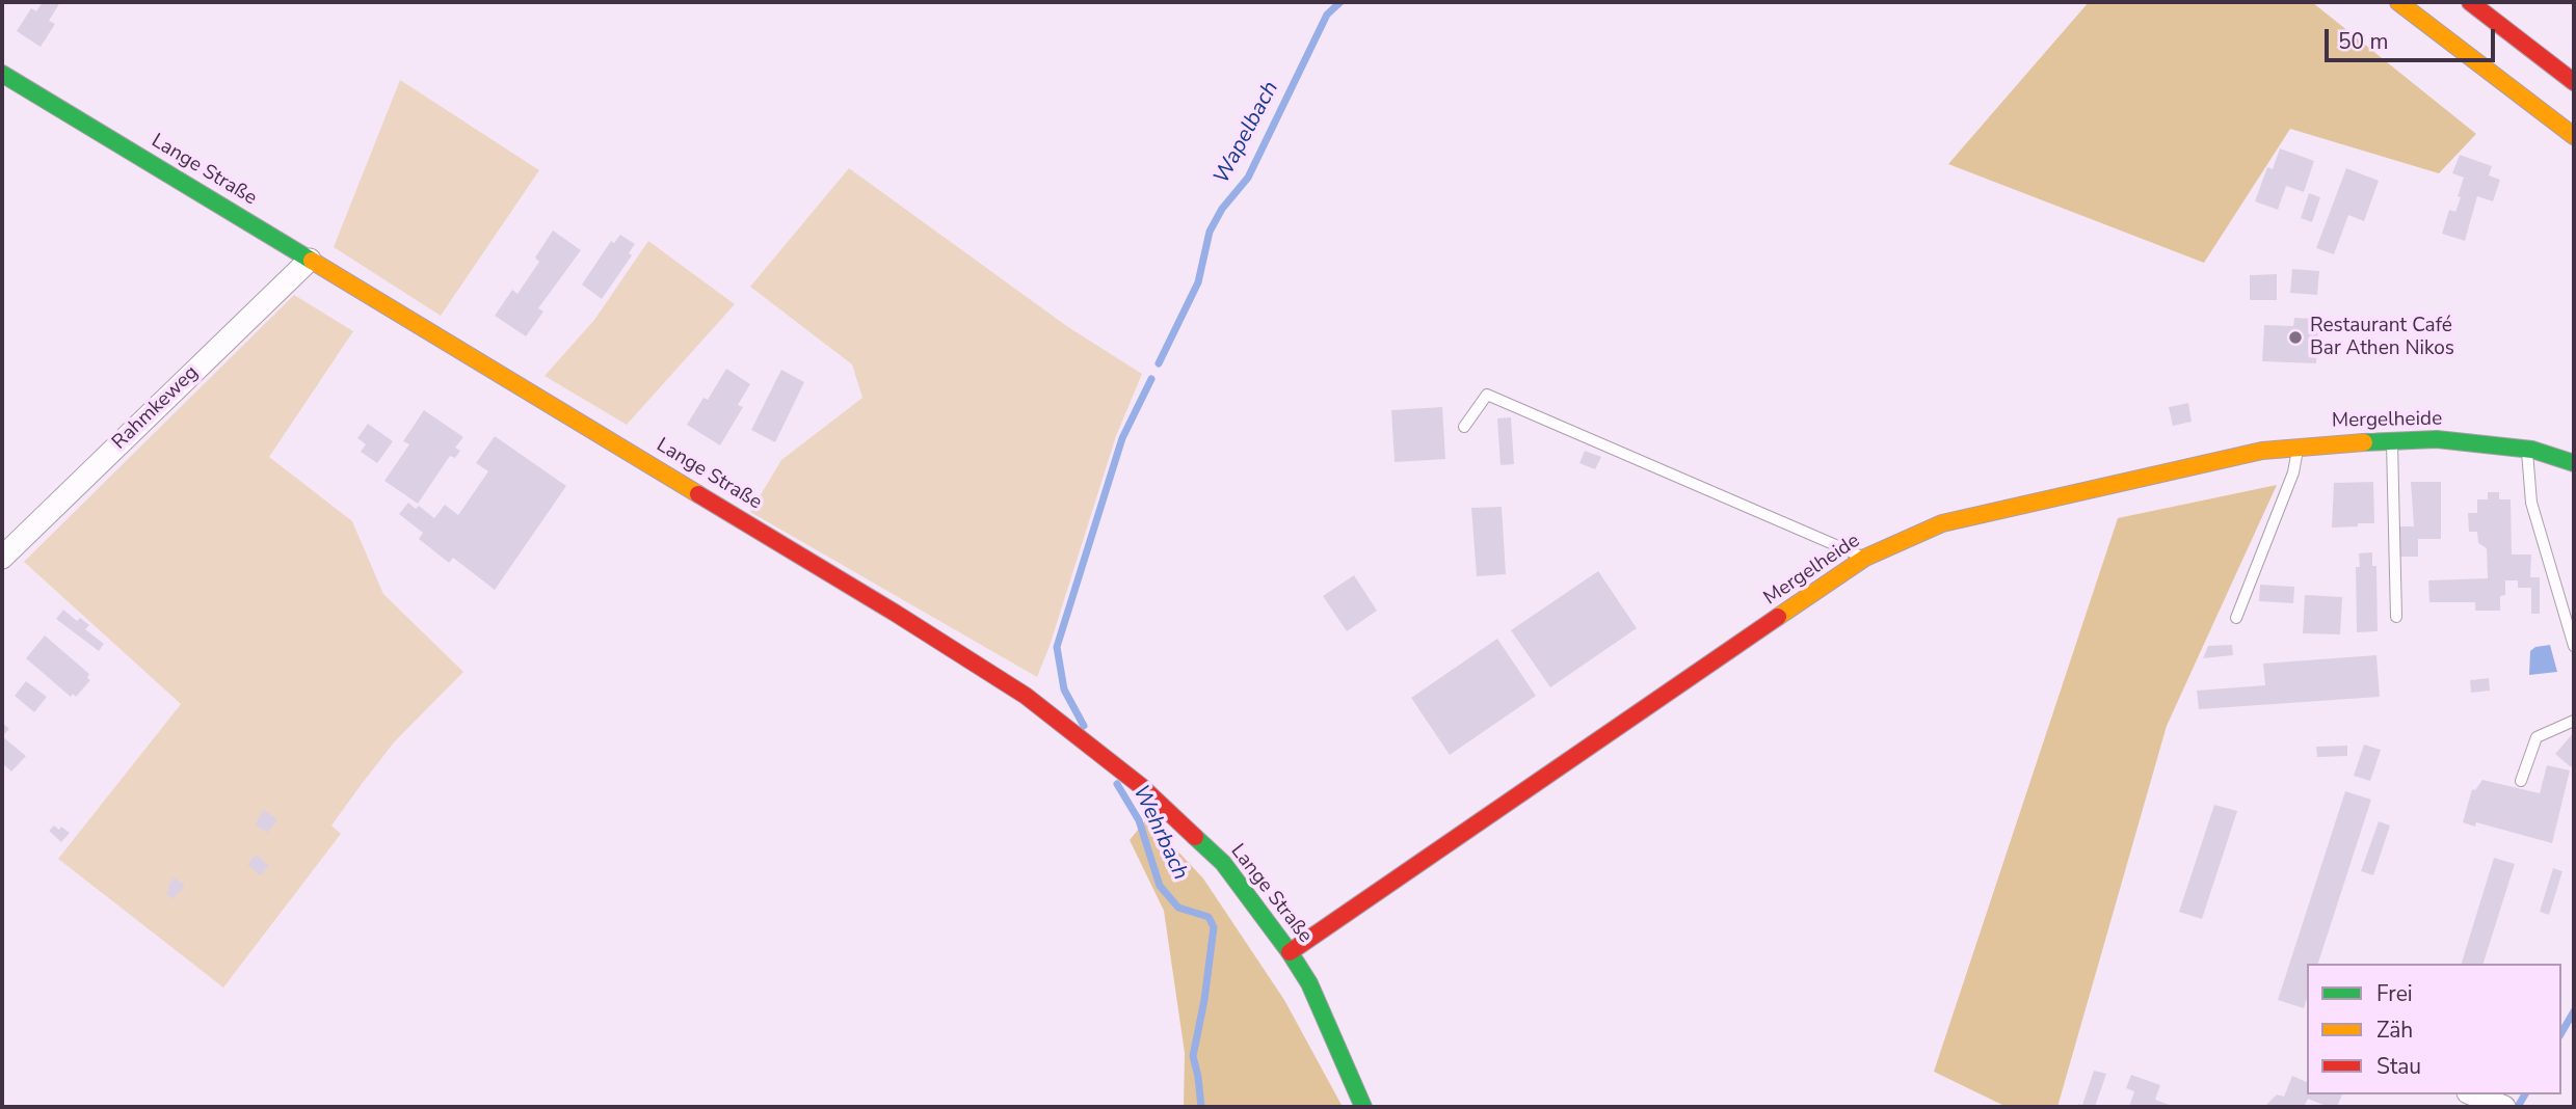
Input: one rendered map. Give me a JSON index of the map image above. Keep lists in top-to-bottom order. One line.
{"streets":{"main road":["Lange Straße","Mergelheide"],"street":["Rahmkeweg"]},"crossings":[["Lange Straße","Rahmkeweg"],["Lange Straße","Mergelheide"]],"water":["Wapelbach","Wehrbach"],"places":["Restaurant Café Bar Athen Nikos"],"legend":["Frei","Zäh","Stau"],"scale_bar":"50 m"}
